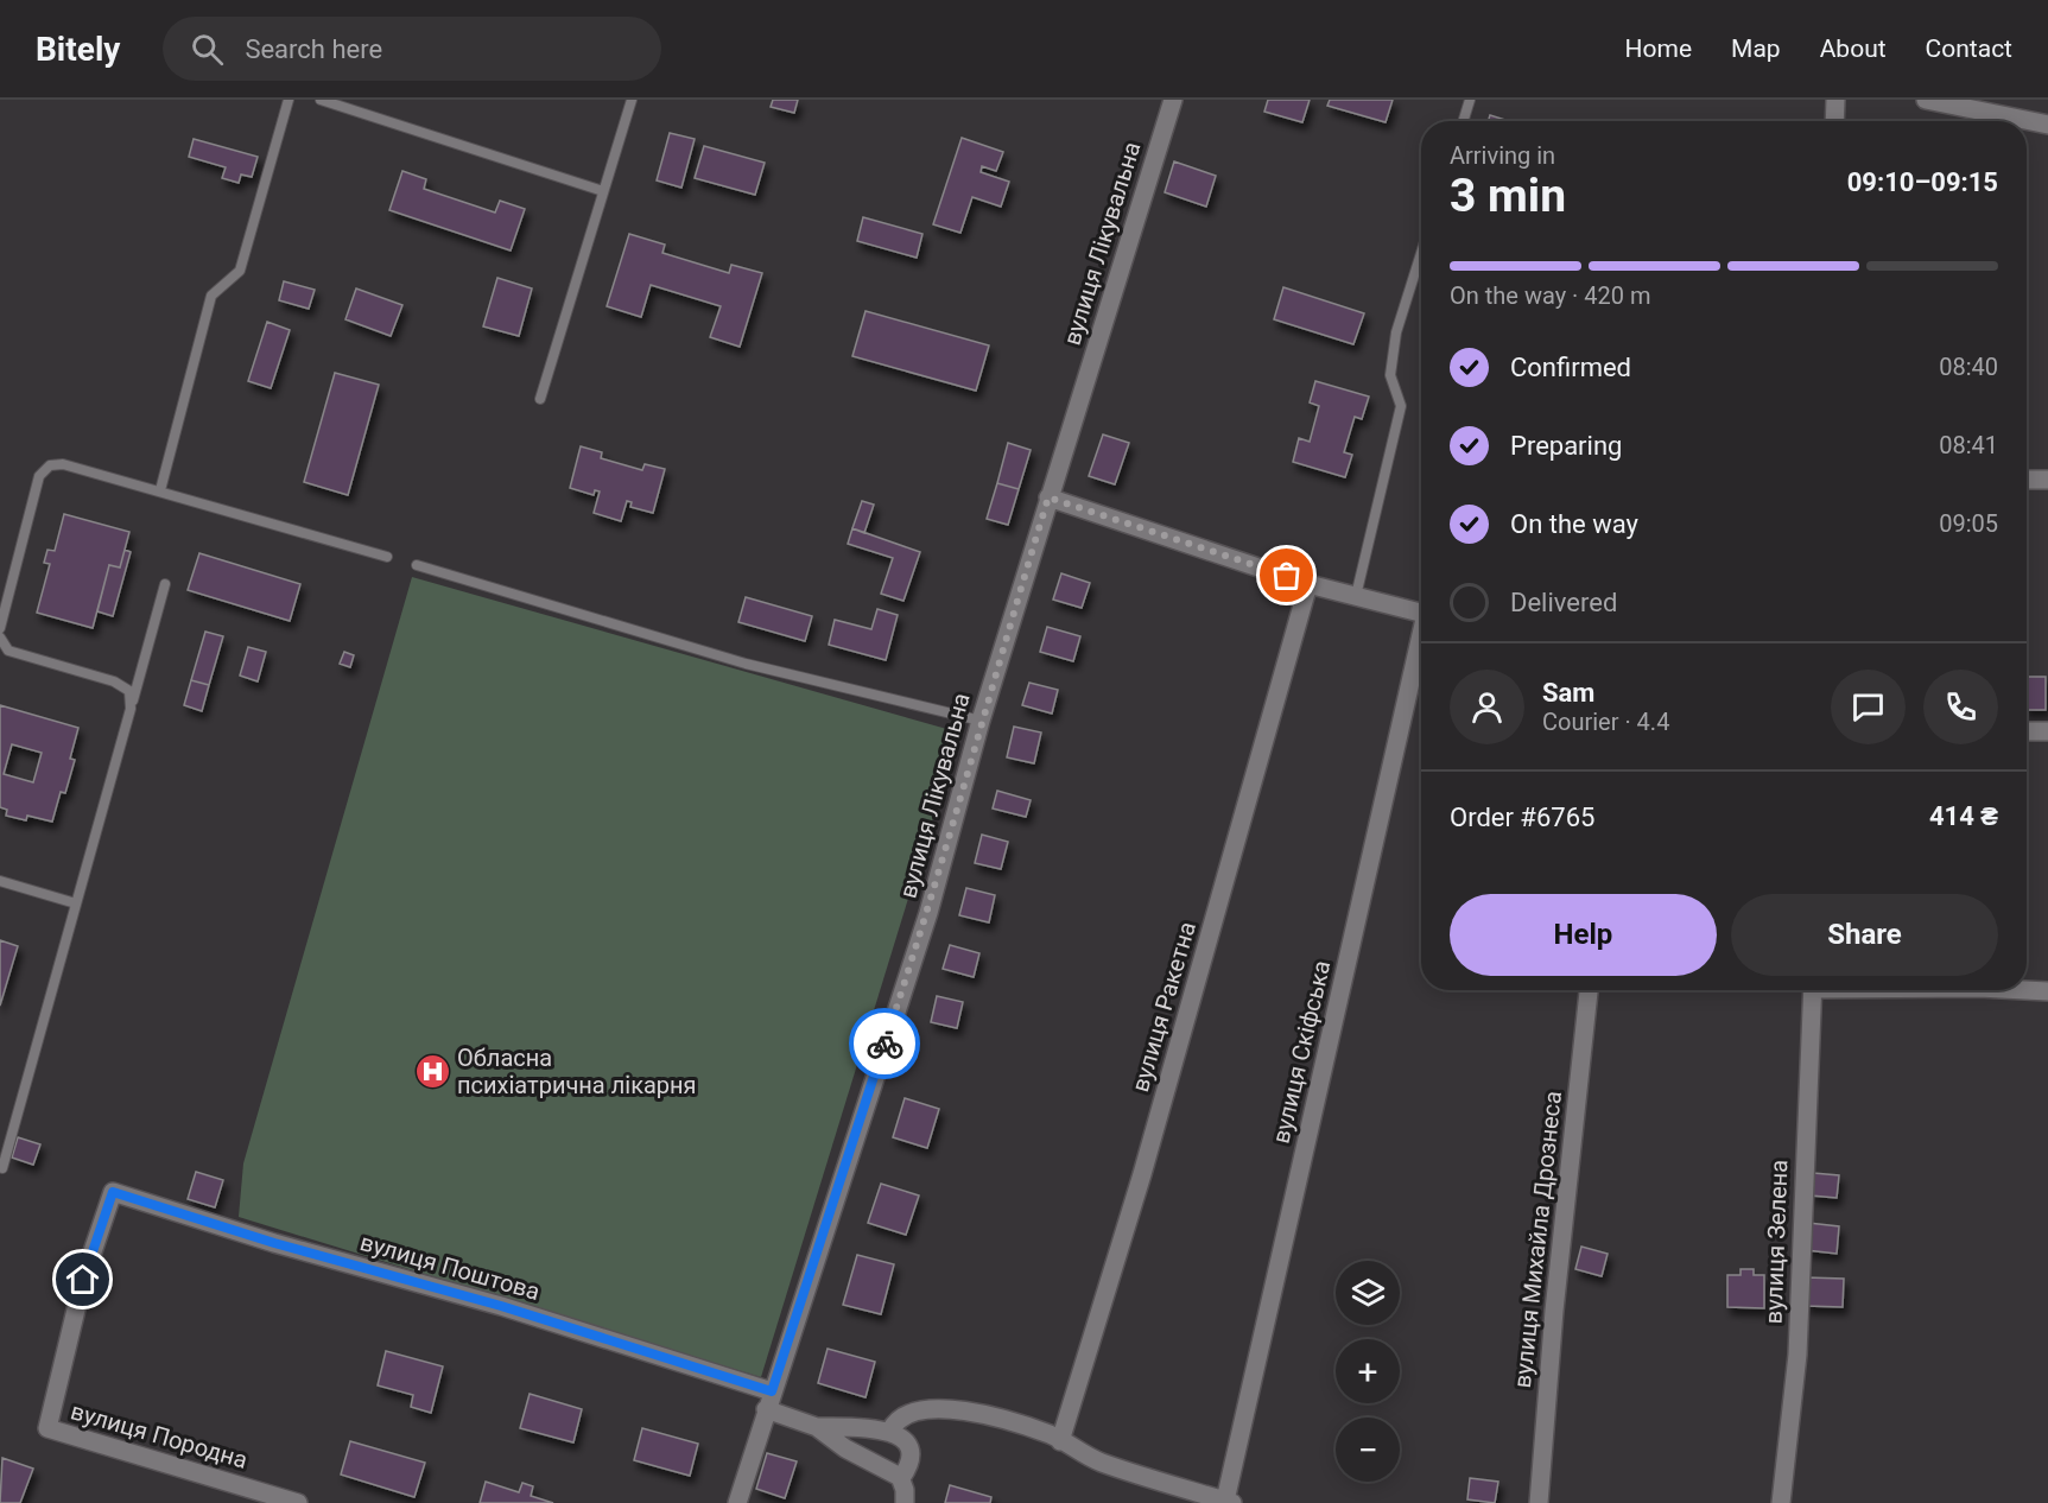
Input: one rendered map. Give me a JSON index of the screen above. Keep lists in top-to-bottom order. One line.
{"streets":{"street":["вулиця Лікувальна","вулиця Ракетна","вулиця Скіфська","вулиця Михайла Дрознеса","вулиця Зелена","вулиця Поштова","вулиця Породна"]},"crossings":[["вулиця Лікувальна","вулиця Поштова"],["вулиця Поштова","вулиця Породна"]],"places":{"hospital":["Обласна психіатрична лікарня"]},"page":{"header":"Bitely","search":"Search here","nav":["Home","Map","About","Contact"],"heading":["3 min","Arriving in","09:10–09:15"],"panel":["Sam","Courier · 4.4","Order #6765","414 ₴"],"bar":"On the way · 420 m","list":[["Confirmed","08:40"],["Preparing","08:41"],["On the way","09:05"],"Delivered"],"buttons":["Help","Share"],"map_buttons":["+","−"]}}
